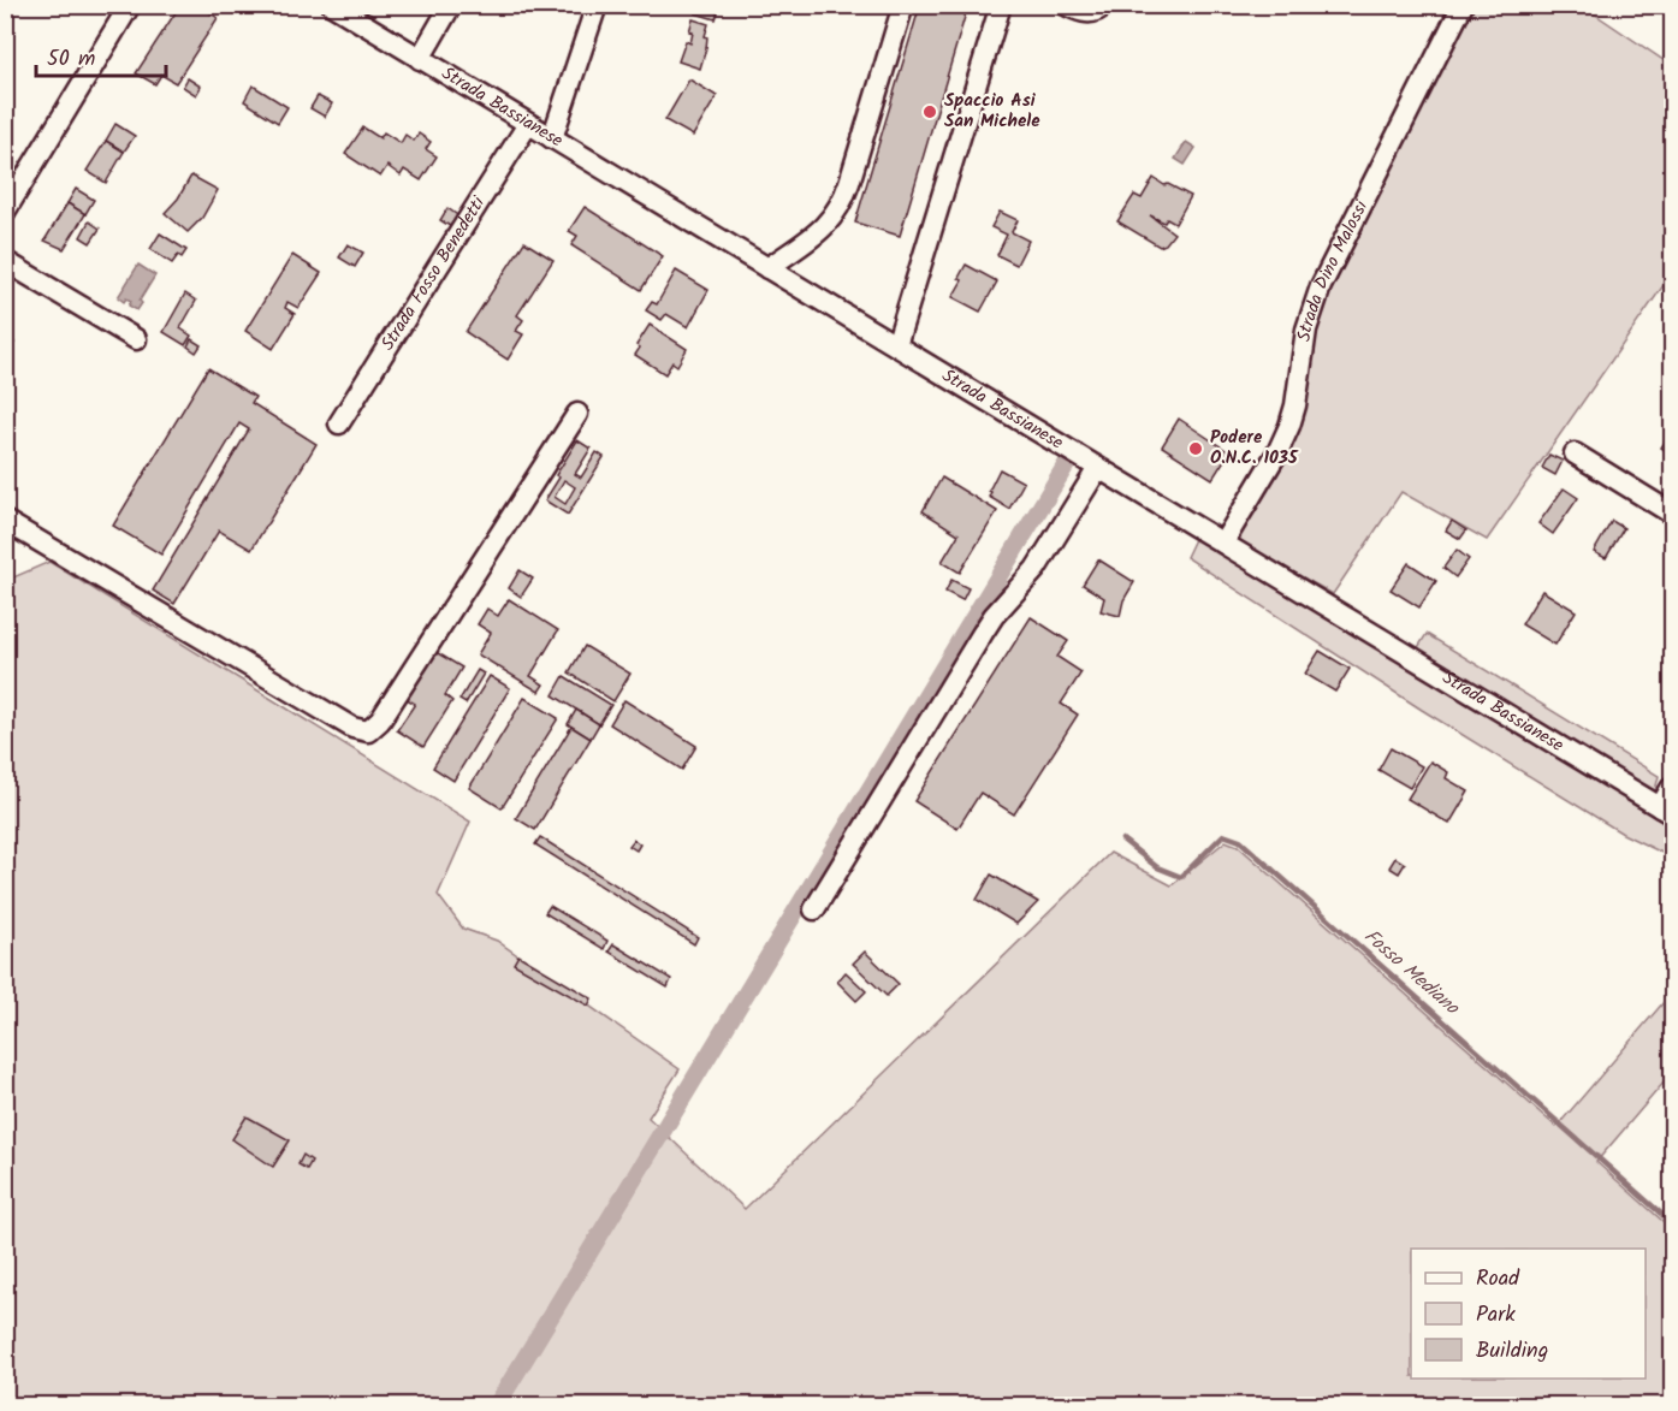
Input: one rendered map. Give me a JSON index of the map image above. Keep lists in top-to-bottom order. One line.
{"streets":{"street":["Strada Bassianese","Strada Dino Malossi","Strada Fosso Benedetti"]},"crossings":[["Strada Bassianese","Strada Dino Malossi"],["Strada Bassianese","Strada Fosso Benedetti"]],"water":["Fosso Mediano"],"places":["Spaccio Asi San Michele","Podere O.N.C. 1035"],"legend":["Road","Park","Building"],"scale_bar":"50 m"}
